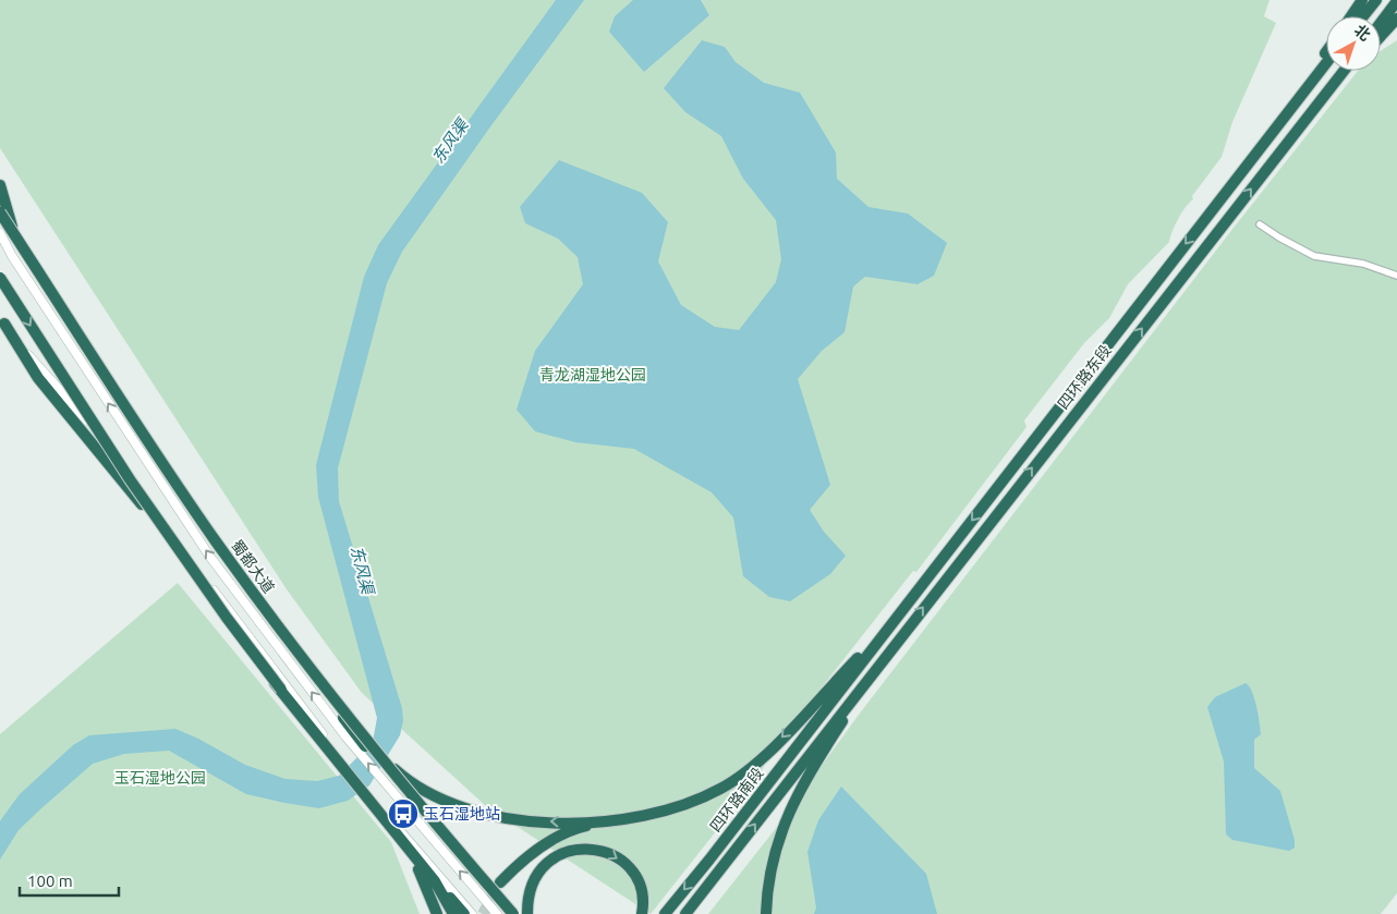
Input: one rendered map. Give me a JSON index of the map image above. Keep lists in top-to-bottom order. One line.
{"streets":{"highway":["四环路东段","蜀都大道","四环路南段"]},"crossings":[["四环路东段","四环路南段"]],"water":["东风渠"],"parks":["青龙湖湿地公园","玉石湿地公园"],"places":{"bus stop":["玉石湿地站"]},"scale_bar":"100 m","north":"top right"}
